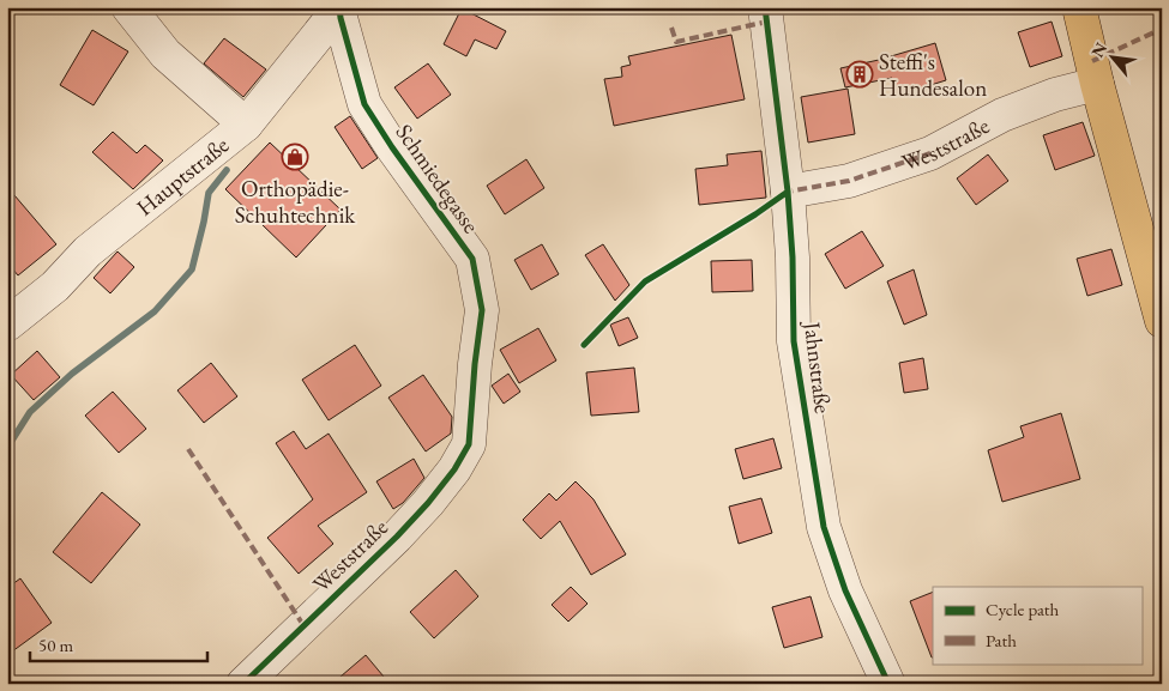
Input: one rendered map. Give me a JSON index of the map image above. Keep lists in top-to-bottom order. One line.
{"streets":{"street":["Weststraße","Hauptstraße","Schmiedegasse","Jahnstraße"]},"crossings":[["Weststraße","Schmiedegasse"],["Weststraße","Jahnstraße"],["Hauptstraße","Schmiedegasse"]],"places":{"building":["Steffi's Hundesalon"],"shop":["Orthopädie- Schuhtechnik"]},"legend":["Cycle path","Path"],"scale_bar":"50 m","north":"top left"}
